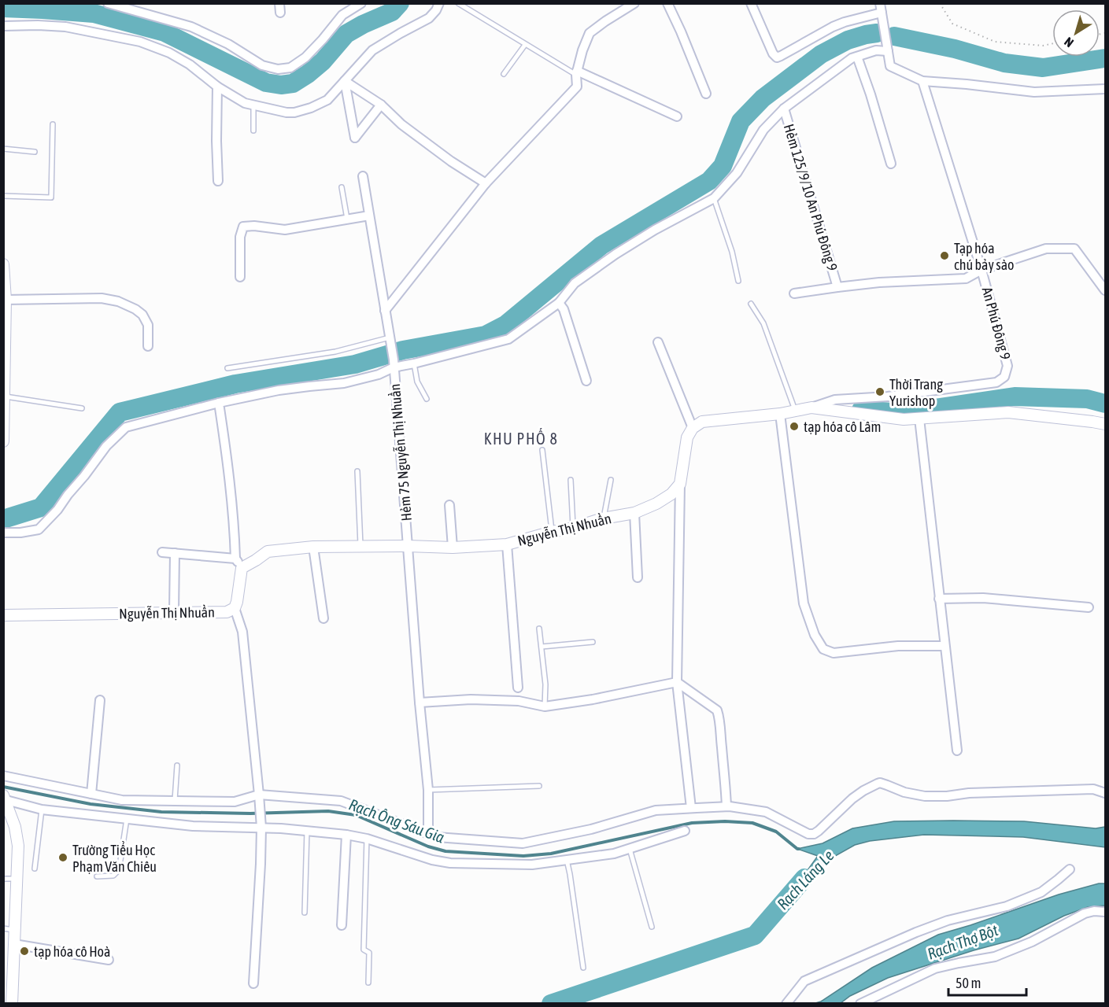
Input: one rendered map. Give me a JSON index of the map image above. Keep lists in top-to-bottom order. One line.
{"streets":{"street":["Hẻm 125/9/10 An Phú Đông 9","An Phú Đông 9","Hẻm 75 Nguyễn Thị Nhuần","Nguyễn Thị Nhuần"]},"crossings":[["Hẻm 75 Nguyễn Thị Nhuần","Nguyễn Thị Nhuần"]],"districts":["KHU PHỐ 8"],"water":["Rạch Ông Sáu Gia","Rạch Láng Le","Rạch Thợ Bột"],"places":["Tạp hóa chú bảy sào","Thời Trang Yurishop","tạp hóa cô Lâm","Trường Tiểu Học Phạm Văn Chiêu","tạp hóa cô Hoà"],"scale_bar":"50 m","north":"bottom left"}
